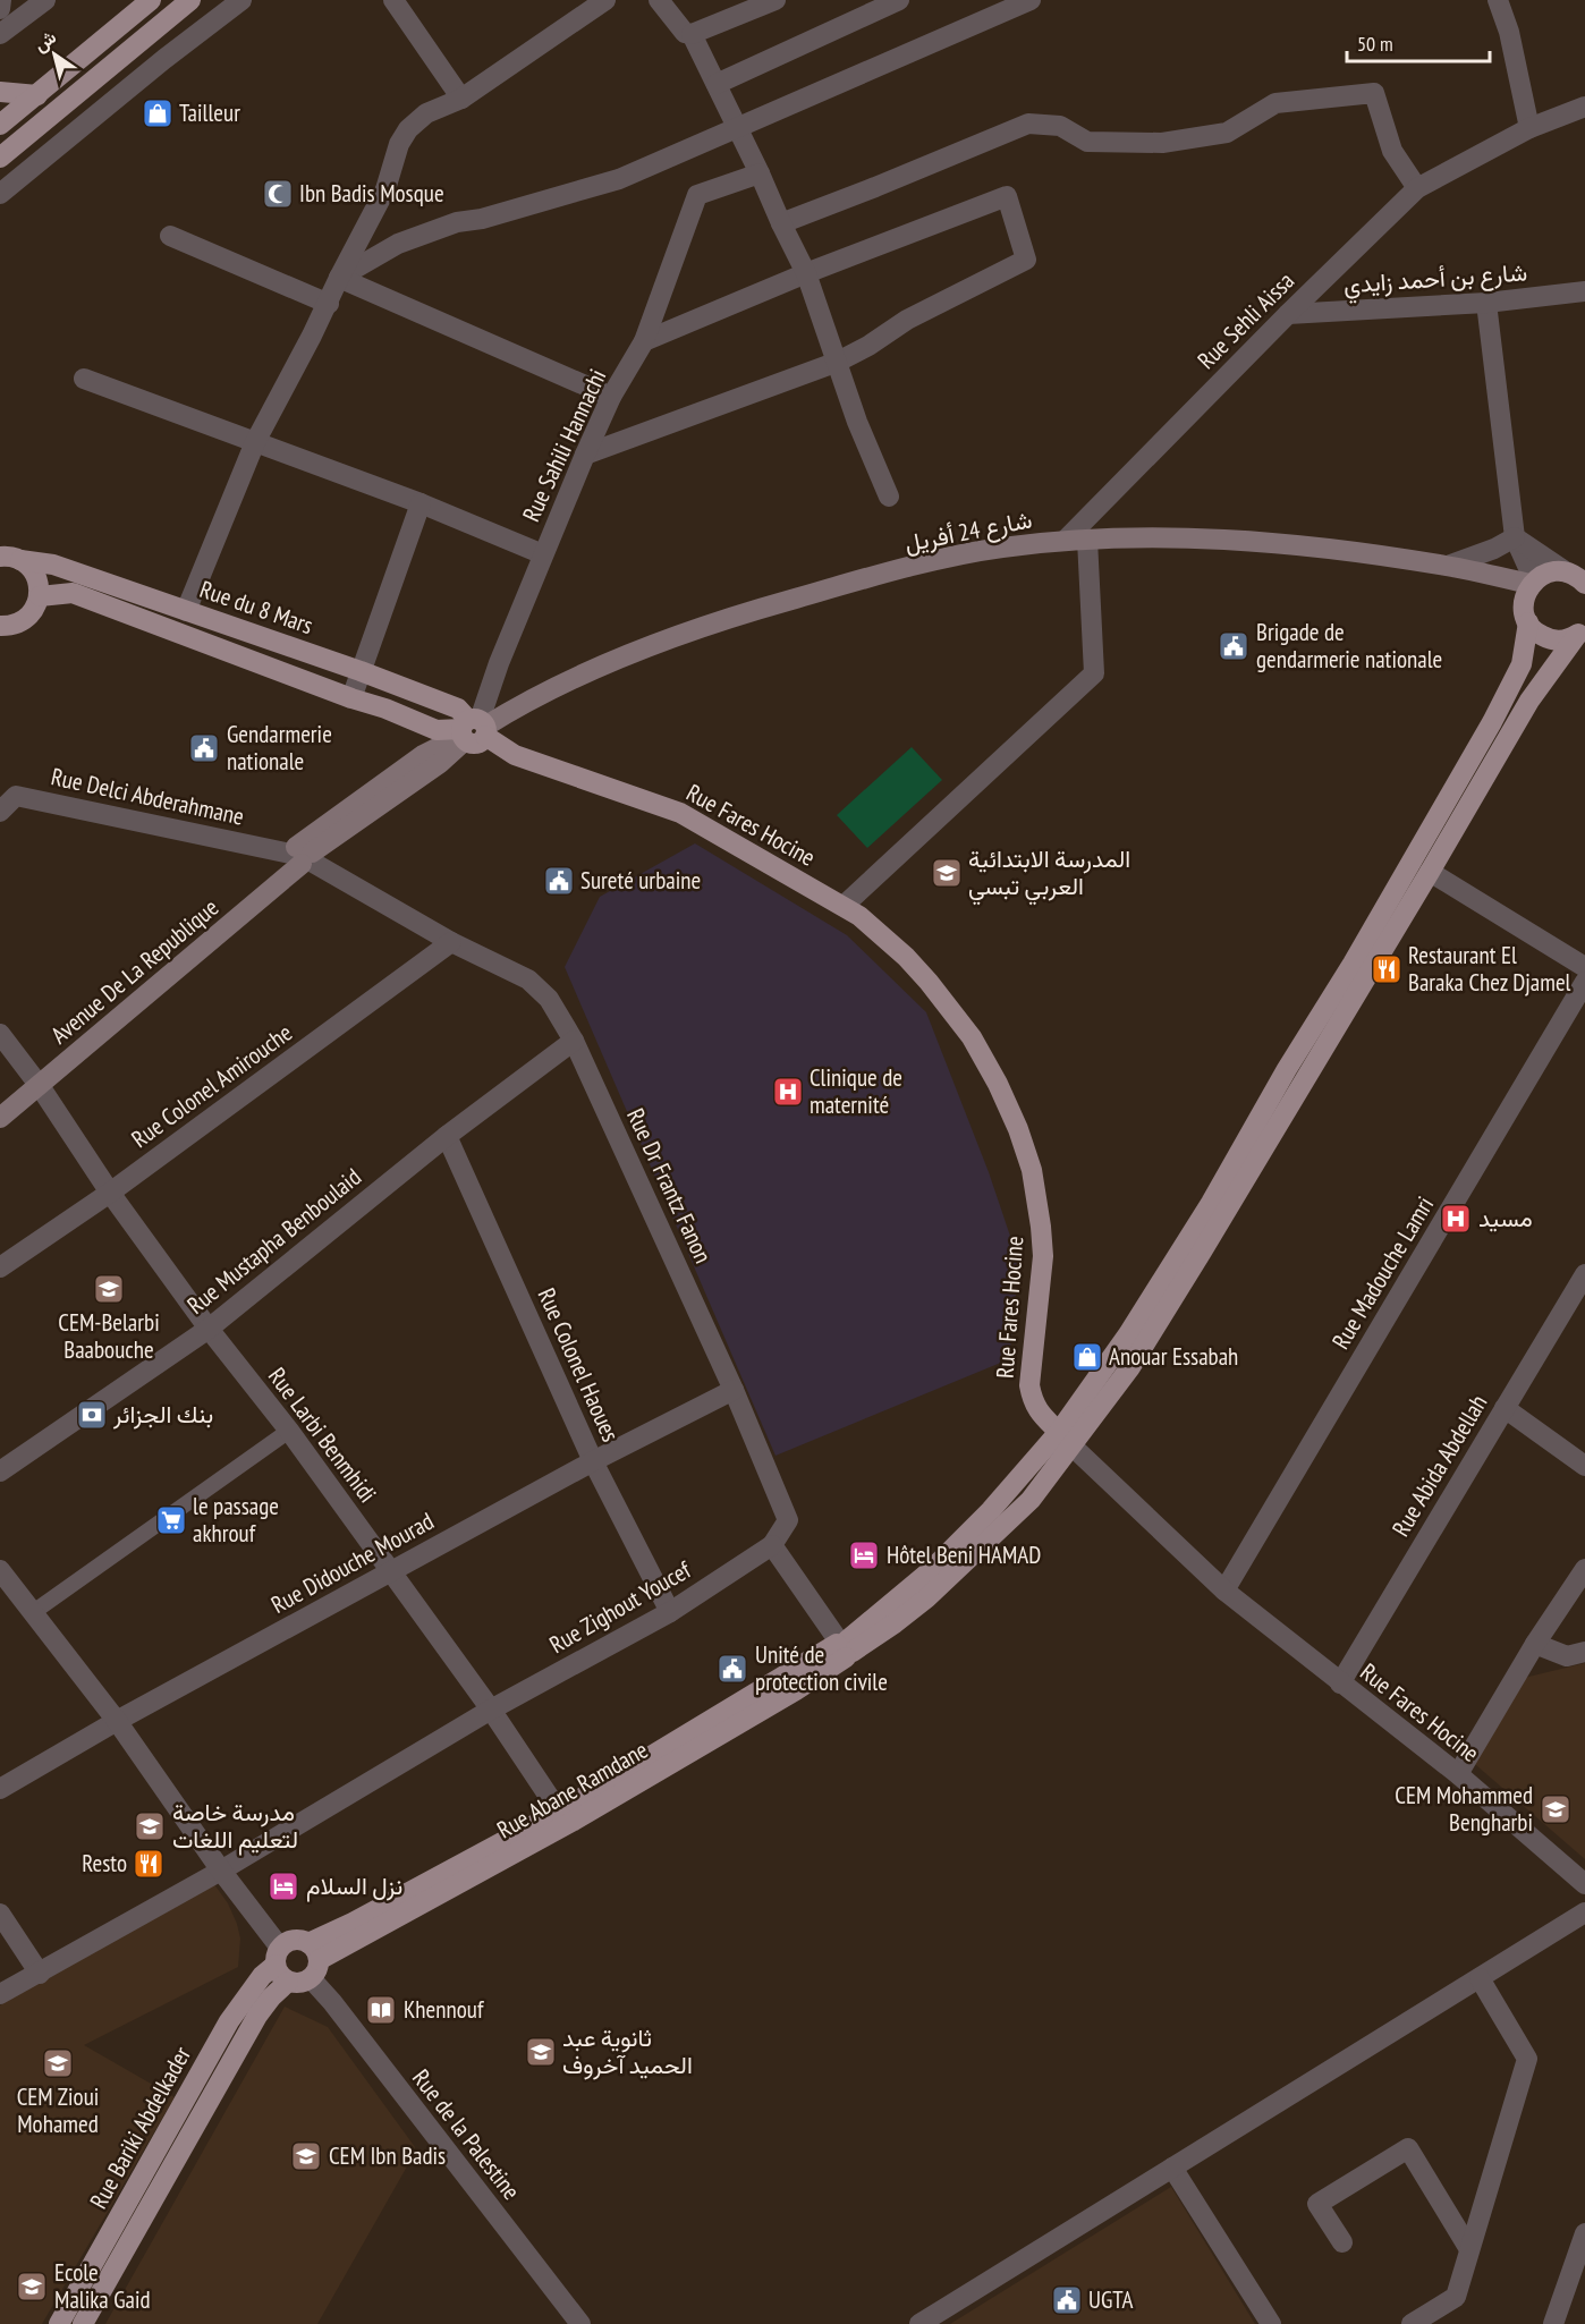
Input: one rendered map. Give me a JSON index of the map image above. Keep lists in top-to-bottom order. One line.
{"streets":{"main road":["شارع 24 أفريل","Rue du 8 Mars","Rue Fares Hocine","Avenue De La Republique","Rue Abane Ramdane","Rue Bariki Abdelkader"],"street":["شارع بن أحمد زايدي","Rue Sehli Aissa","Rue Sahili Hannachi","Rue Delci Abderahmane","Rue Colonel Amirouche","Rue Dr Frantz Fanon","Rue Mustapha Benboulaid","Rue Madouche Lamri","Rue Colonel Haoues","Rue Larbi Benmhidi","Rue Abida Abdellah","Rue Didouche Mourad","Rue Zighout Youcef","Rue de la Palestine"]},"crossings":[["شارع بن أحمد زايدي","Rue Sehli Aissa"],["Rue Sehli Aissa","شارع 24 أفريل"],["Rue Sahili Hannachi","شارع 24 أفريل"],["Rue Sahili Hannachi","Rue du 8 Mars"],["Rue Sahili Hannachi","Rue Fares Hocine"],["شارع 24 أفريل","Rue du 8 Mars"],["شارع 24 أفريل","Rue Delci Abderahmane"],["شارع 24 أفريل","Rue Fares Hocine"],["شارع 24 أفريل","Avenue De La Republique"],["شارع 24 أفريل","Rue Dr Frantz Fanon"],["Rue du 8 Mars","Rue Fares Hocine"],["Rue Delci Abderahmane","Avenue De La Republique"],["Rue Delci Abderahmane","Rue Dr Frantz Fanon"],["Rue Fares Hocine","Rue Madouche Lamri"],["Rue Fares Hocine","Rue Abida Abdellah"],["Rue Fares Hocine","Rue Abane Ramdane"],["Avenue De La Republique","Rue Dr Frantz Fanon"],["Avenue De La Republique","Rue Larbi Benmhidi"],["Rue Colonel Amirouche","Rue Dr Frantz Fanon"],["Rue Colonel Amirouche","Rue Larbi Benmhidi"],["Rue Dr Frantz Fanon","Rue Mustapha Benboulaid"],["Rue Dr Frantz Fanon","Rue Didouche Mourad"],["Rue Dr Frantz Fanon","Rue Zighout Youcef"],["Rue Mustapha Benboulaid","Rue Colonel Haoues"],["Rue Mustapha Benboulaid","Rue Larbi Benmhidi"],["Rue Colonel Haoues","Rue Didouche Mourad"],["Rue Colonel Haoues","Rue Zighout Youcef"],["Rue Larbi Benmhidi","Rue Didouche Mourad"],["Rue Larbi Benmhidi","Rue Zighout Youcef"],["Rue Larbi Benmhidi","Rue Abane Ramdane"],["Rue Abane Ramdane","Rue de la Palestine"]],"places":{"shop":["Tailleur","Anouar Essabah"],"mosque":["Ibn Badis Mosque"],"public building":["Brigade de gendarmerie nationale","Gendarmerie nationale","Sureté urbaine","Unité de protection civile","UGTA"],"school or university":["المدرسة الابتدائية العربي تبسي","CEM-Belarbi Baabouche","CEM Mohammed Bengharbi","مدرسة خاصة لتعليم اللغات","ثانوية عبد الحميد آخروف","CEM Zioui Mohamed","CEM Ibn Badis","Ecole Malika Gaid"],"restaurant":["Restaurant El Baraka Chez Djamel","Resto"],"hospital":["Clinique de maternité","مسيد"],"bank":["بنك الجزائر"],"supermarket":["le passage akhrouf"],"hotel":["Hôtel Beni HAMAD","نزل السلام"],"library":["Khennouf"]},"scale_bar":"50 m","north":"top left"}
